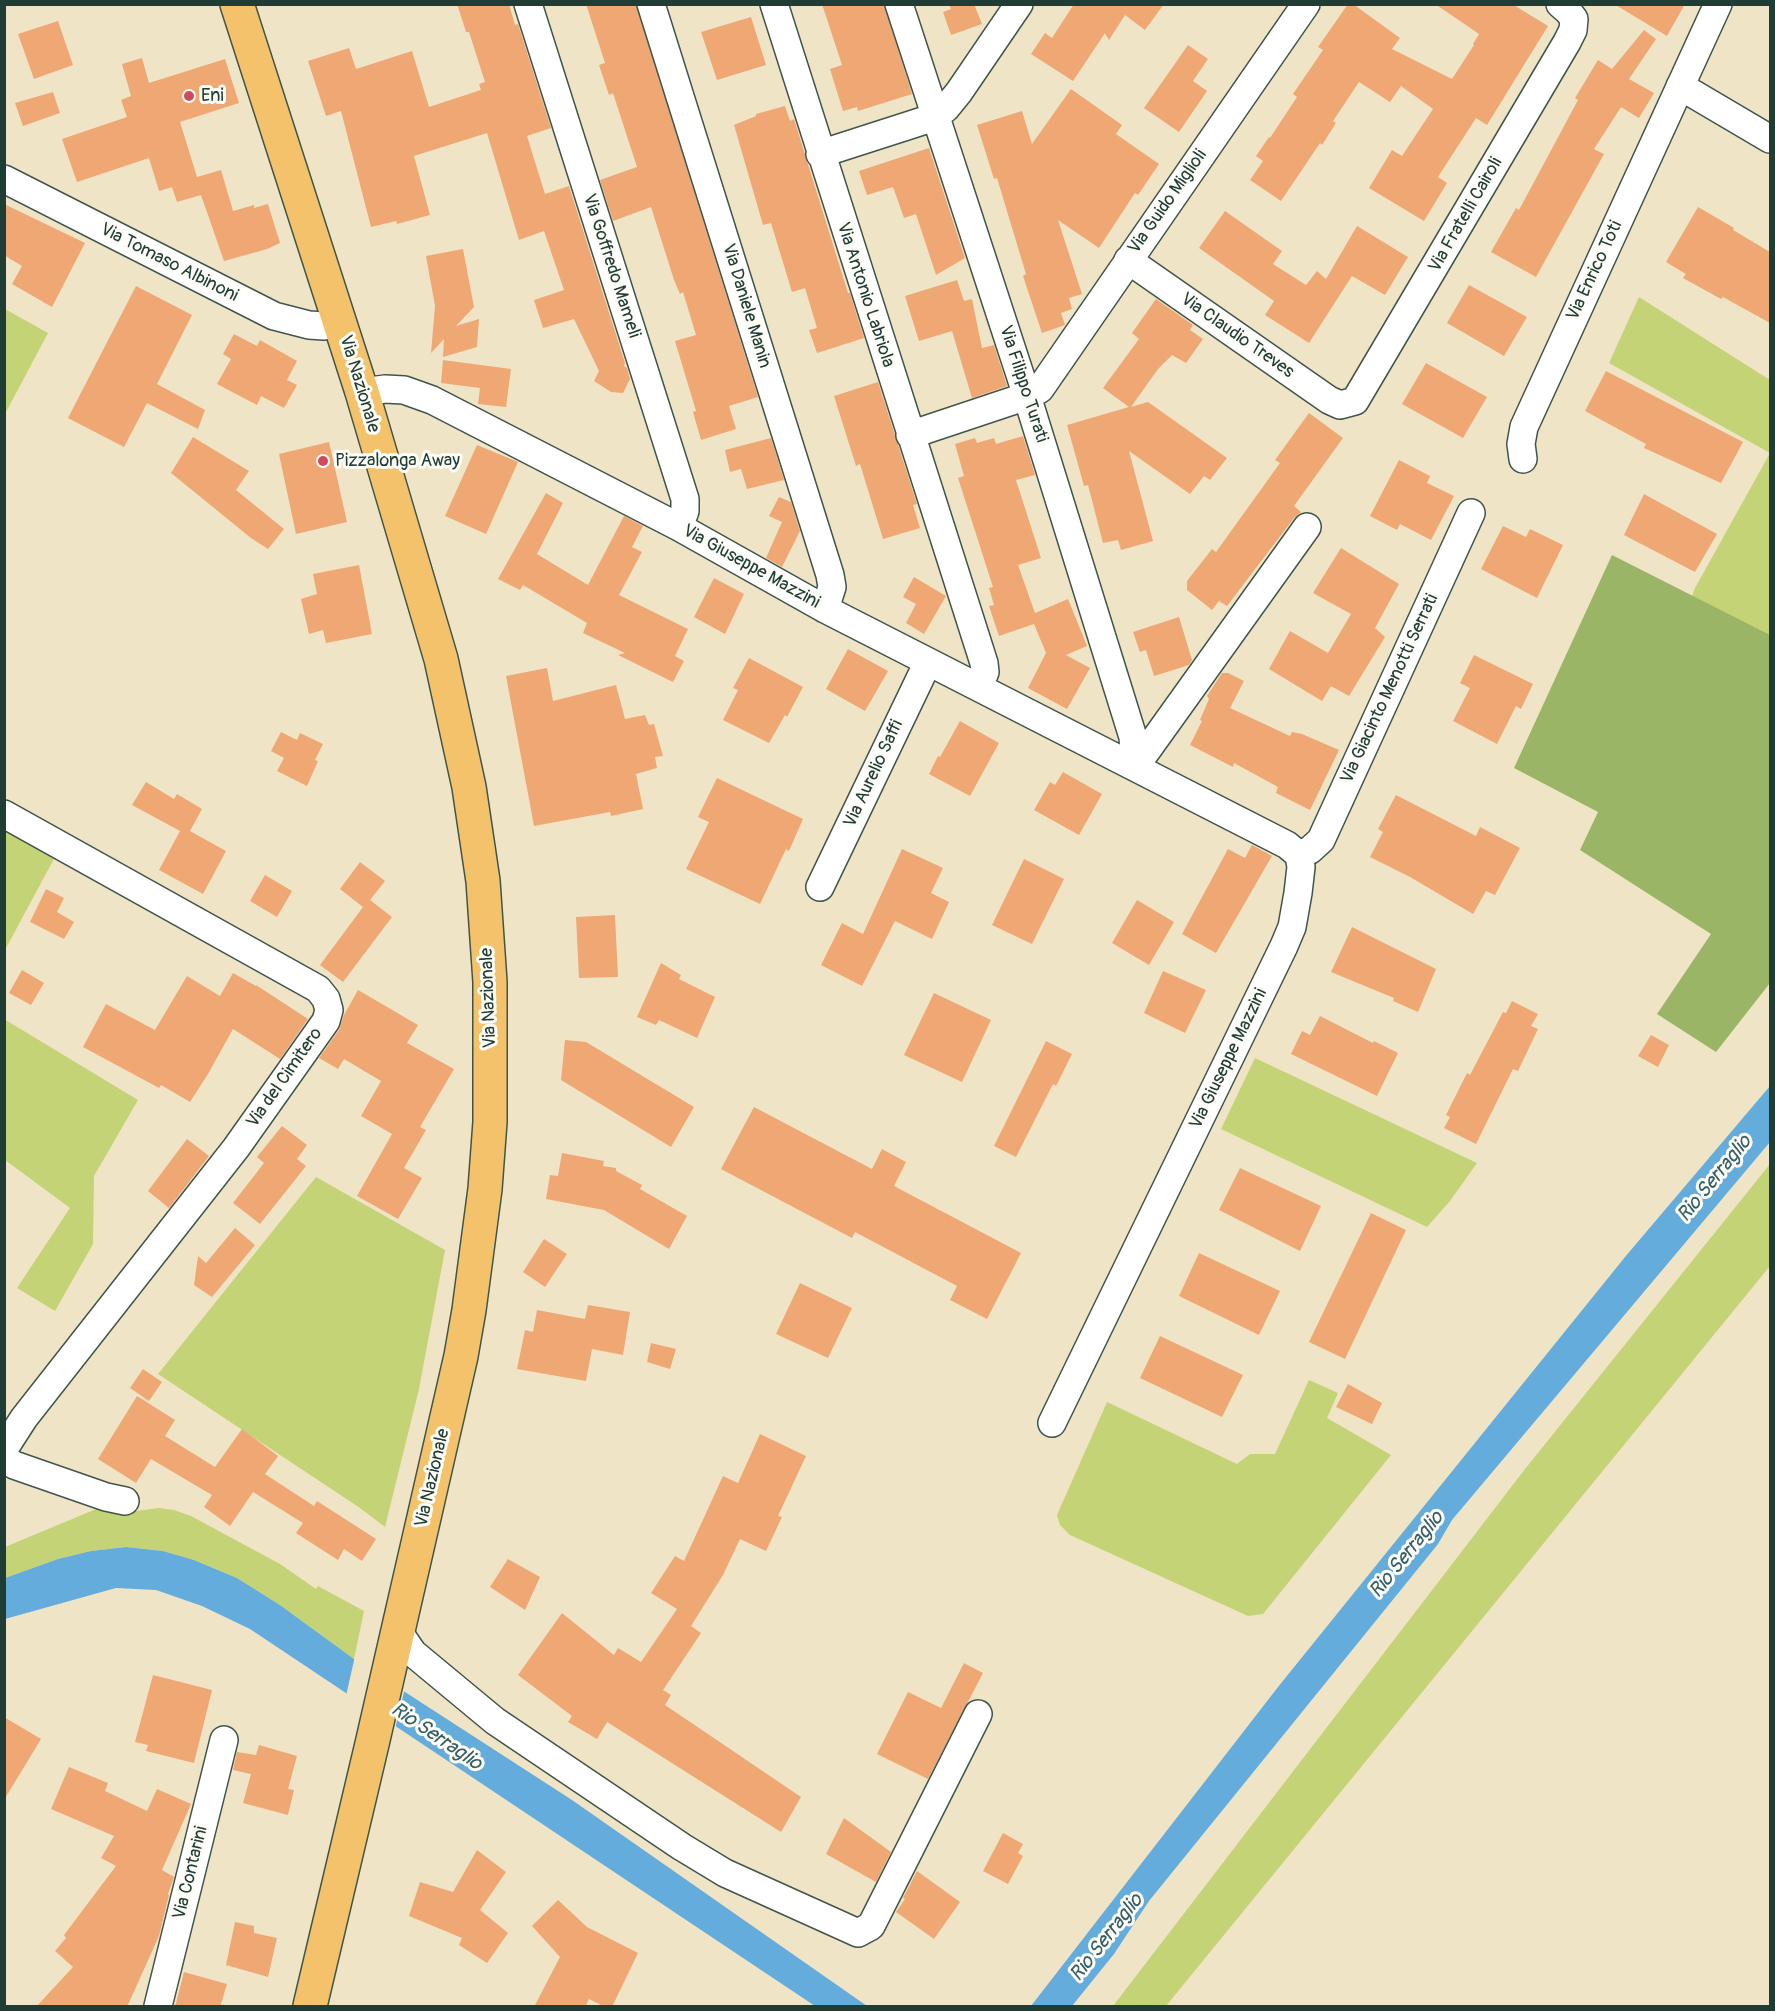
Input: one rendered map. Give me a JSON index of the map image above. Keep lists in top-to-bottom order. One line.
{"streets":{"main road":["Via Nazionale"],"street":["Via Guido Miglioli","Via Fratelli Cairoli","Via Tomaso Albinoni","Via Goffredo Mameli","Via Enrico Toti","Via Antonio Labriola","Via Daniele Manin","Via Claudio Treves","Via Filippo Turati","Via Giuseppe Mazzini","Via Giacinto Menotti Serrati","Via Aurelio Saffi","Via del Cimitero","Via Contarini"]},"crossings":[["Via Guido Miglioli","Via Claudio Treves"],["Via Guido Miglioli","Via Filippo Turati"],["Via Fratelli Cairoli","Via Claudio Treves"],["Via Tomaso Albinoni","Via Nazionale"],["Via Goffredo Mameli","Via Giuseppe Mazzini"],["Via Antonio Labriola","Via Giuseppe Mazzini"],["Via Daniele Manin","Via Giuseppe Mazzini"],["Via Nazionale","Via Giuseppe Mazzini"],["Via Filippo Turati","Via Giuseppe Mazzini"],["Via Giuseppe Mazzini","Via Giacinto Menotti Serrati"],["Via Giuseppe Mazzini","Via Aurelio Saffi"]],"water":["Rio Serraglio"],"places":["Eni","Pizzalonga Away"]}
